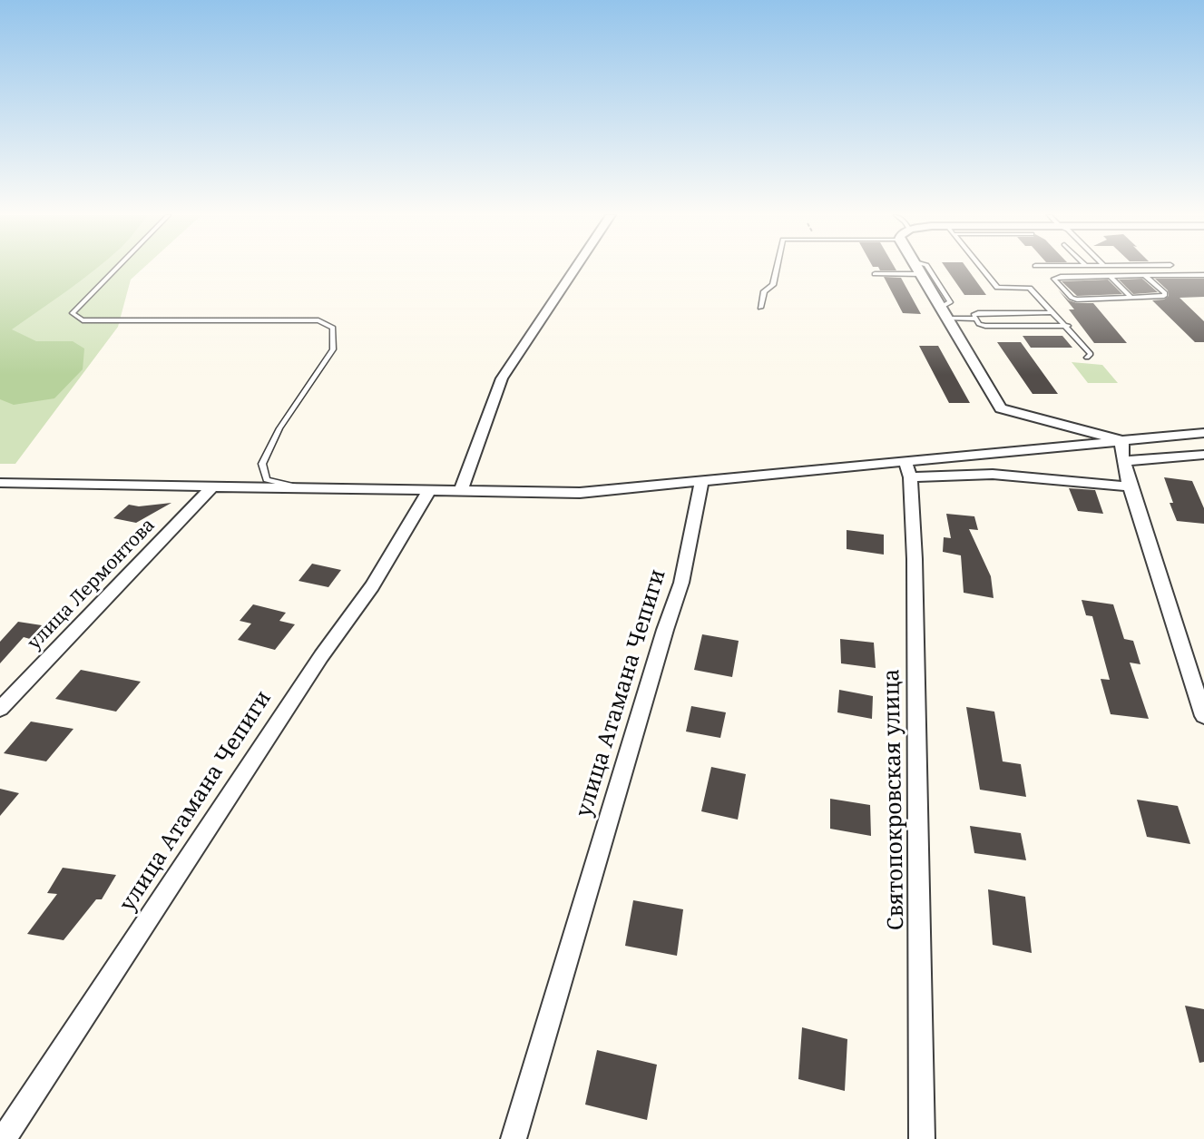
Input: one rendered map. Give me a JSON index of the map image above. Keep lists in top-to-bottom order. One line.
{"streets":{"street":["улица Лермонтова","улица Атамана Чепиги","Святопокровская улица"]}}
